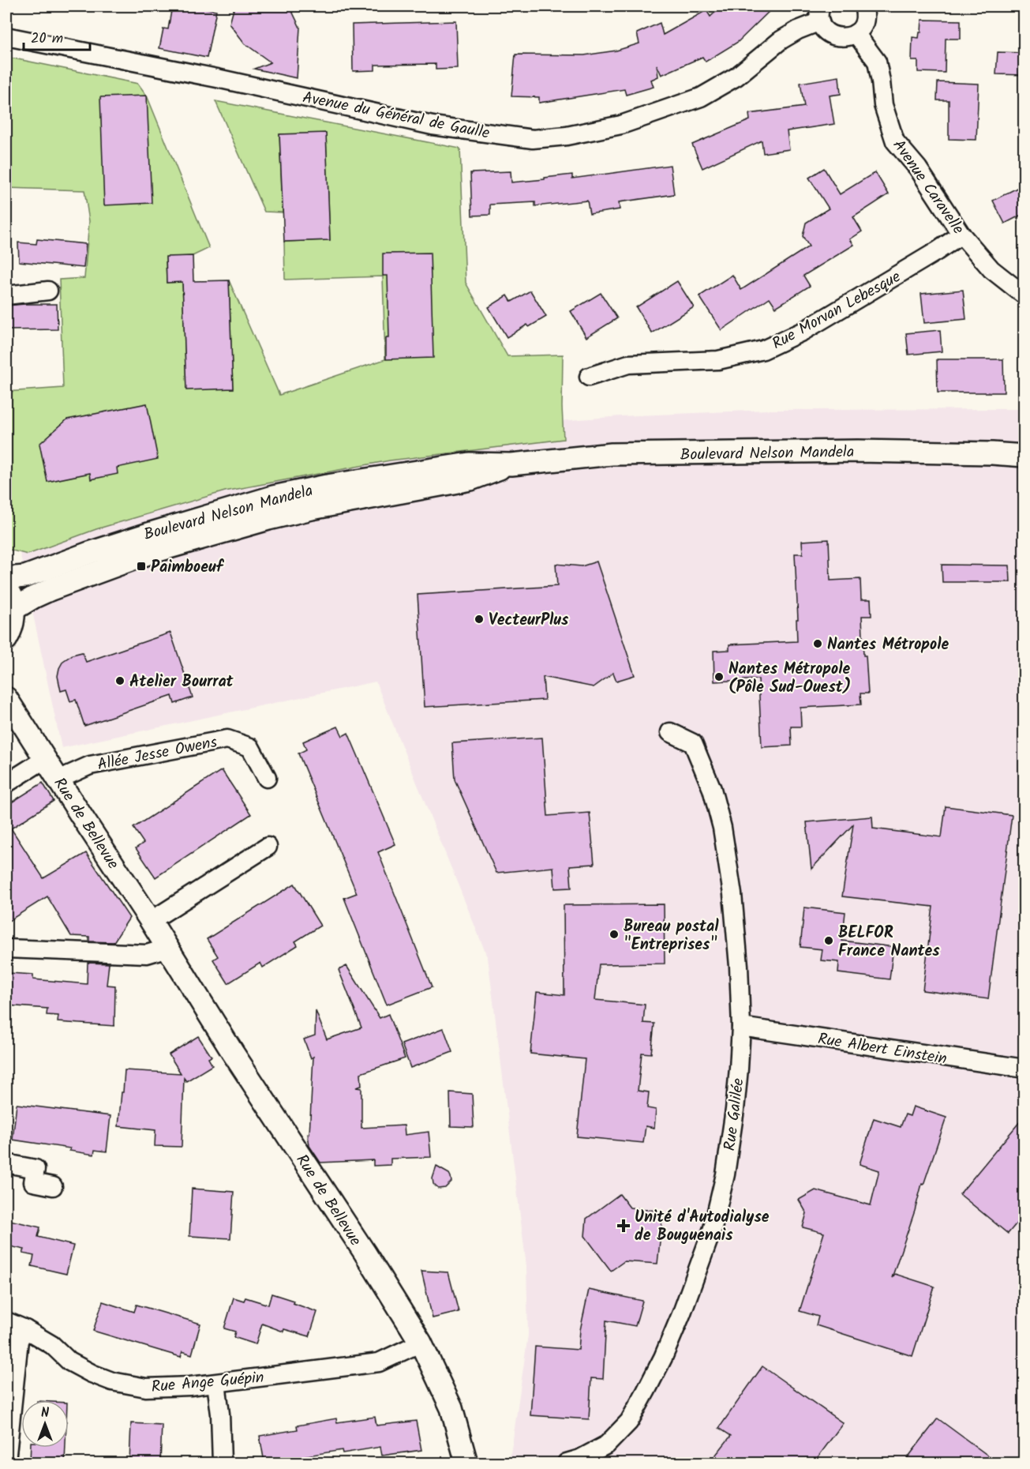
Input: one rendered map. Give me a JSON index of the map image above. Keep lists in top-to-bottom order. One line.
{"streets":{"street":["Avenue du Général de Gaulle","Avenue Caravelle","Rue Morvan Lebesque","Boulevard Nelson Mandela","Allée Jesse Owens","Rue de Bellevue","Rue Albert Einstein","Rue Galilée","Rue Ange Guépin"]},"crossings":[["Avenue Caravelle","Rue Morvan Lebesque"],["Allée Jesse Owens","Rue de Bellevue"],["Rue de Bellevue","Rue Ange Guépin"],["Rue Albert Einstein","Rue Galilée"]],"places":{"transit":["Paimboeuf"],"other":["VecteurPlus","Nantes Métropole","Nantes Métropole (Pôle Sud-Ouest)","Atelier Bourrat","Bureau postal \"Entreprises\"","BELFOR France Nantes"],"health":["Unité d'Autodialyse de Bouguenais"]},"scale_bar":"20 m","north":"top"}
